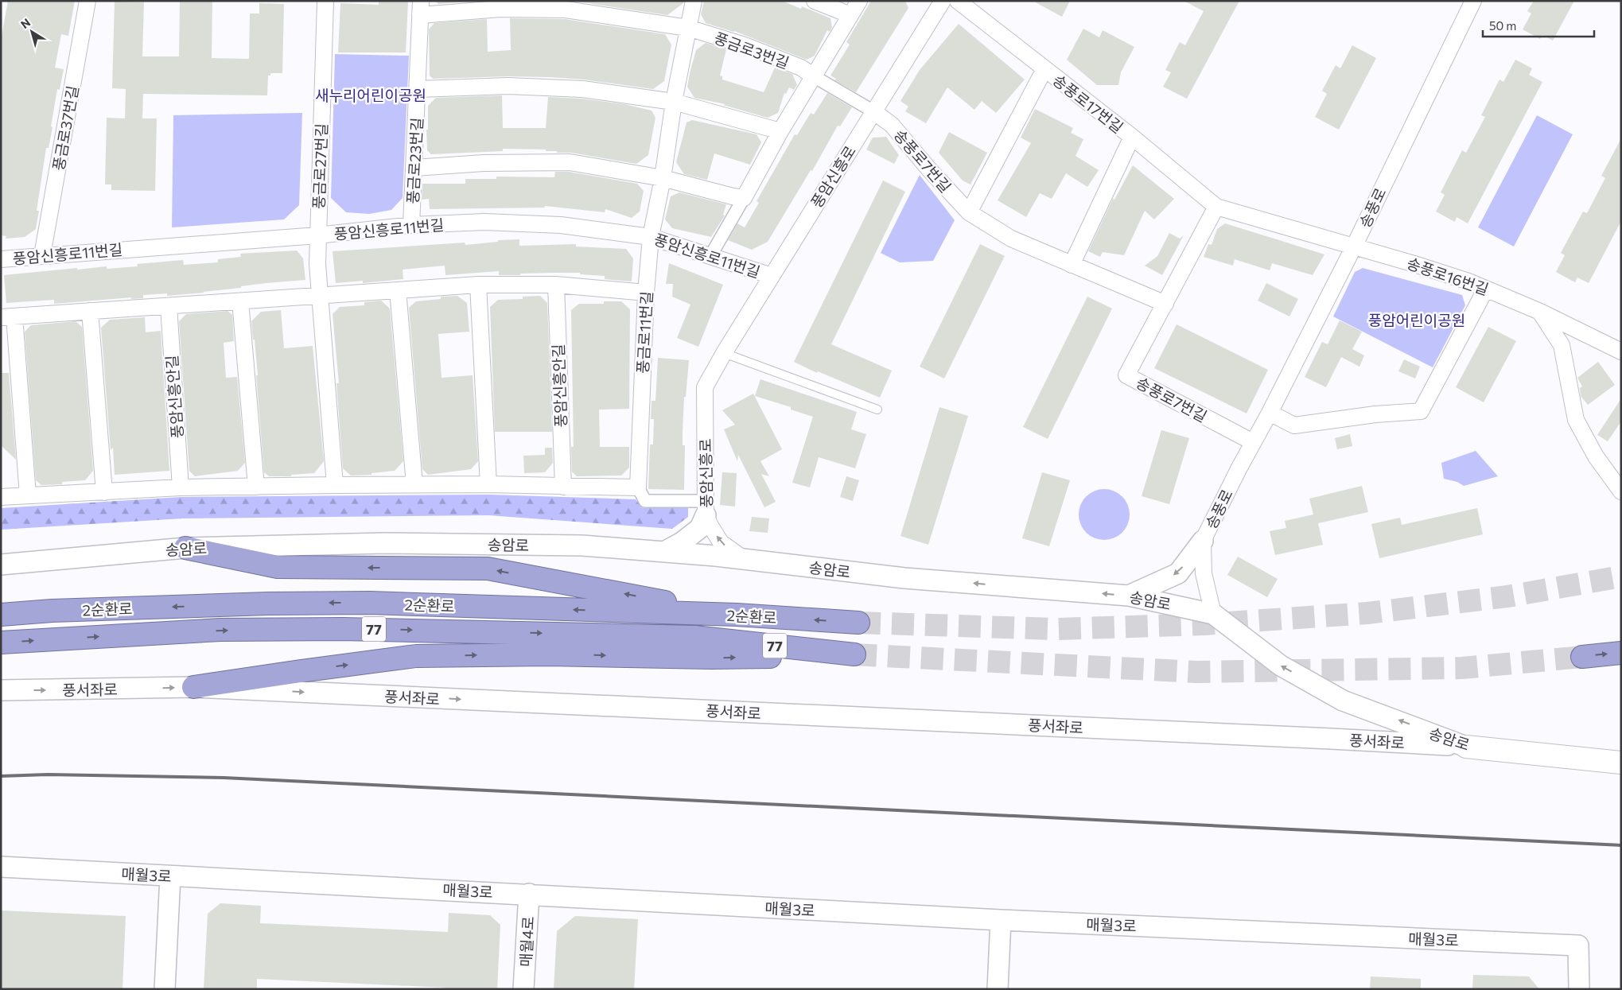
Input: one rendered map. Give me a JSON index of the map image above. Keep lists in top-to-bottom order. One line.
{"streets":{"highway":["2순환로","77"],"main road":["송암로"],"street":["풍금로3번길","송풍로17번길","풍금로37번길","풍금로23번길","송풍로7번길","풍금로27번길","풍암신흥로","송풍로","풍암신흥로11번길","송풍로16번길","풍금로11번길","풍암신흥안길","풍서좌로","매월3로","매월4로"]},"crossings":[["풍금로3번길","풍금로11번길"],["송풍로17번길","송풍로"],["송풍로17번길","송풍로16번길"],["풍금로37번길","풍암신흥로11번길"],["풍금로23번길","풍암신흥로11번길"],["송풍로7번길","풍암신흥로"],["송풍로7번길","송풍로"],["풍금로27번길","풍암신흥로11번길"],["풍암신흥로","풍암신흥로11번길"],["풍암신흥로","송암로"],["송풍로","송풍로16번길"],["송풍로","송암로"],["풍암신흥로11번길","풍금로11번길"],["송암로","풍서좌로"],["2순환로","풍서좌로"],["매월3로","매월4로"]],"one_way":["송암로","풍서좌로"],"parks":["새누리어린이공원","풍암어린이공원"],"scale_bar":"50 m","north":"top left"}
